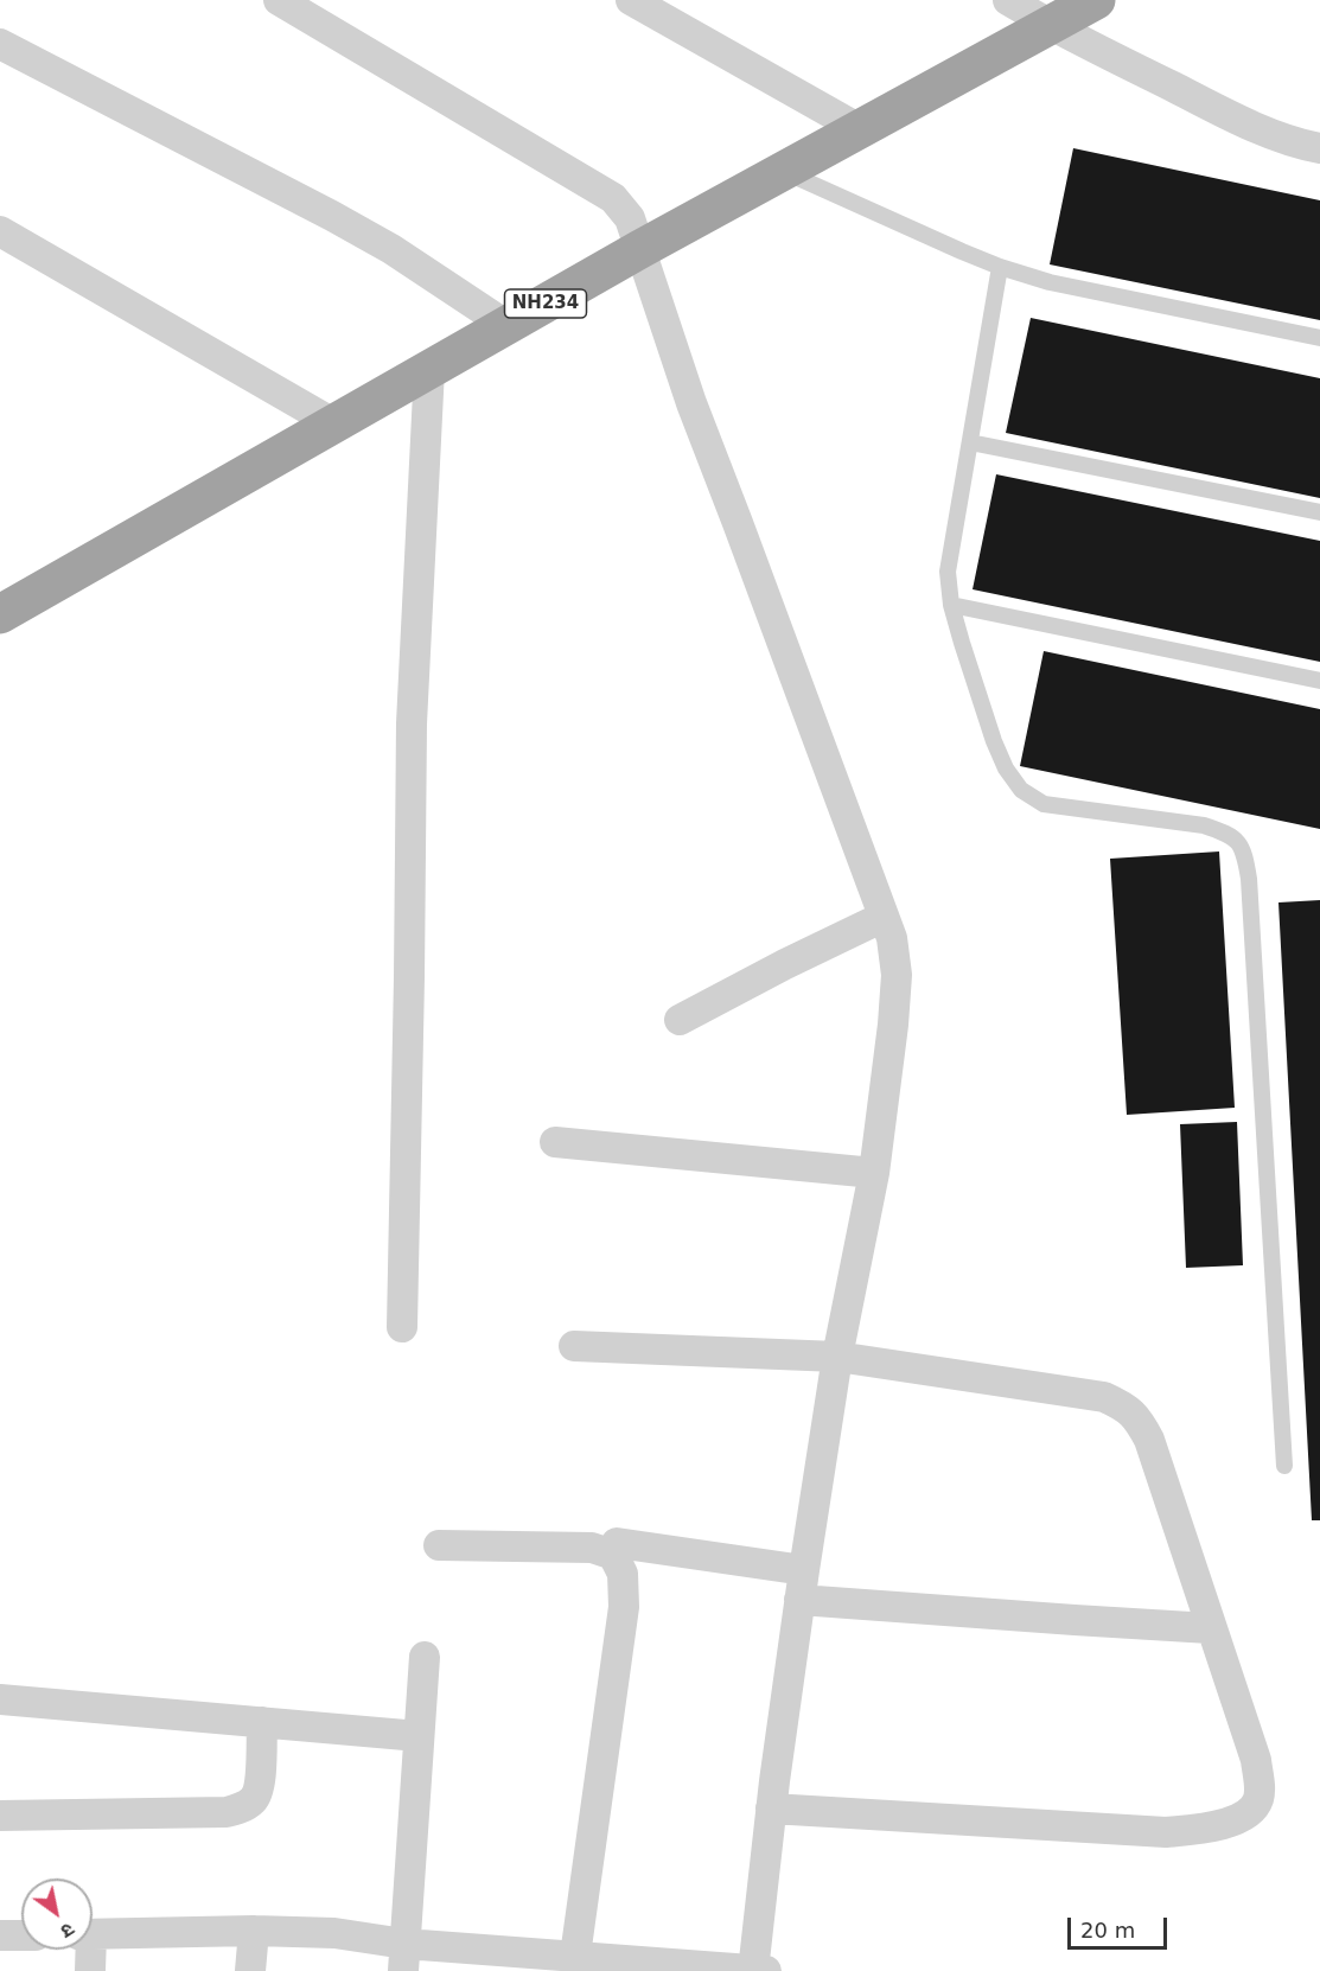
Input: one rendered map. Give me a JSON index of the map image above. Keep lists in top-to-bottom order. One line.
{"streets":{"highway":["NH234"]},"scale_bar":"20 m","north":"bottom right"}
